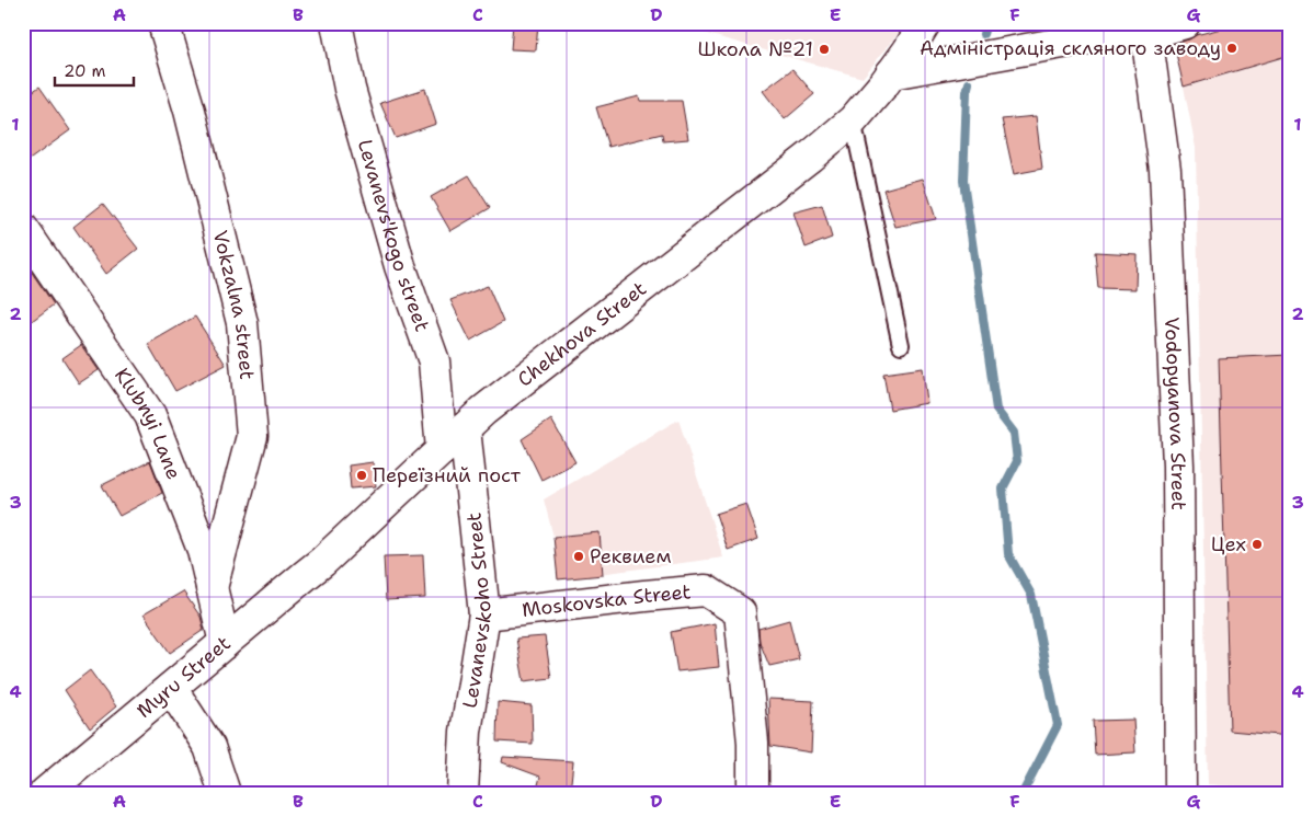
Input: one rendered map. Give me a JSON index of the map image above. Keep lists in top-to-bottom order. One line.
{"streets":{"street":["Levanevs'kogo street","Vokzalna street","Chekhova Street","Vodopyanova Street","Klubnyi Lane","Moskovska Street","Levanevskoho Street","Myru Street"]},"crossings":[["Levanevs'kogo street","Chekhova Street"],["Vokzalna street","Klubnyi Lane"],["Chekhova Street","Levanevskoho Street"],["Chekhova Street","Myru Street"],["Klubnyi Lane","Myru Street"],["Moskovska Street","Levanevskoho Street"]],"places":["Адміністрація скляного заводу","Школа №21","Переїзний пост","Цех","Реквием"],"scale_bar":"20 m","grid":{"columns":["A","B","C","D","E","F","G"],"rows":["1","2","3","4"]}}
